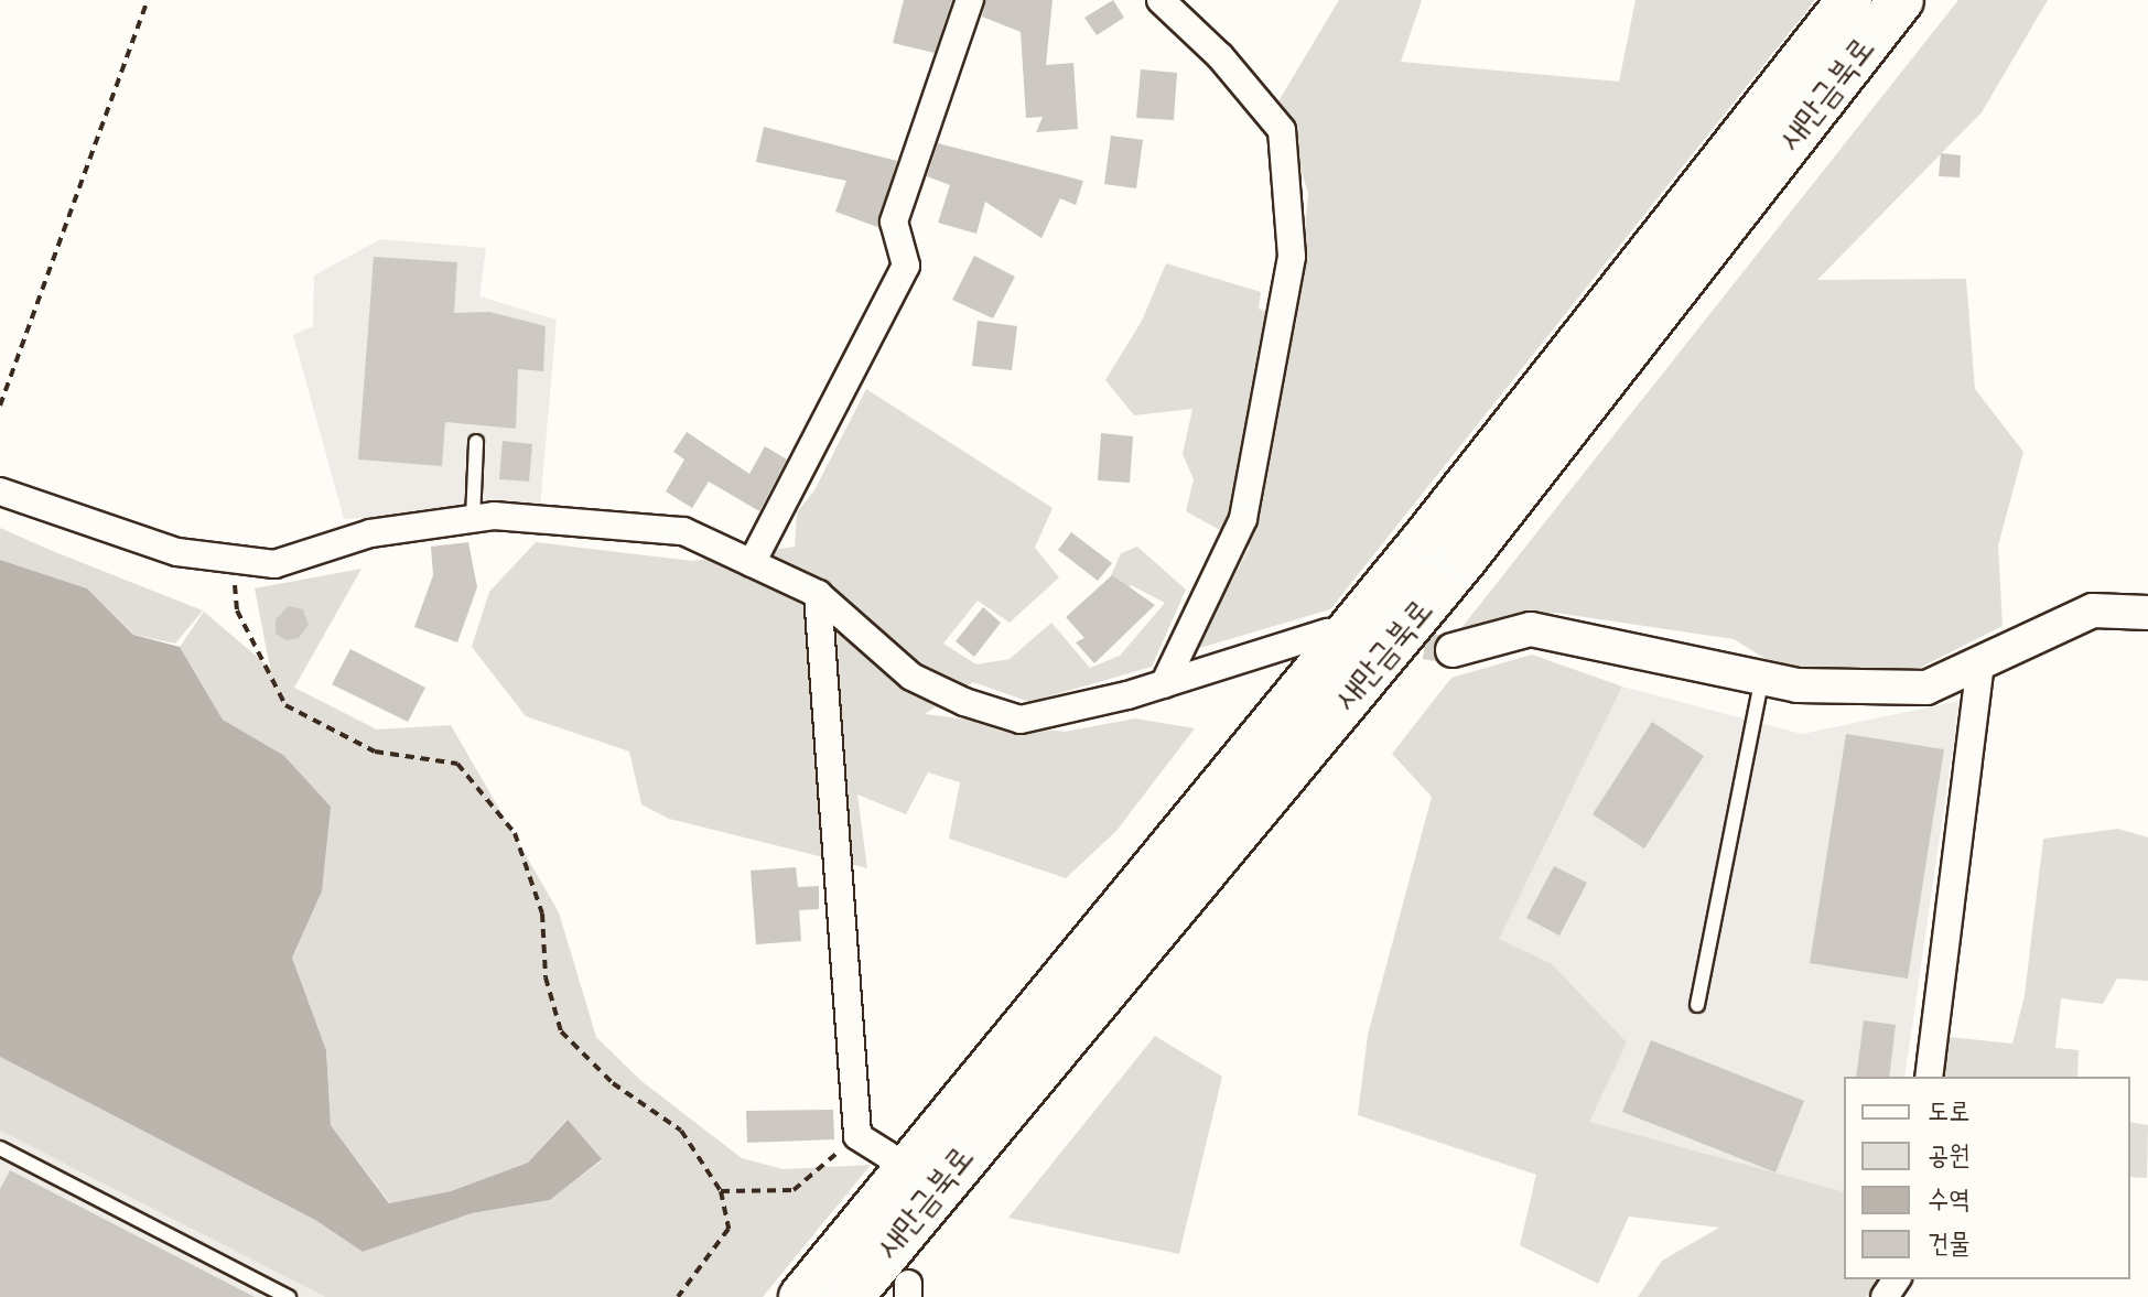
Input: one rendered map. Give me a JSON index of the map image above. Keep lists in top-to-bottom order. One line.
{"streets":{"highway":["새만금북로"]},"legend":["도로","공원","수역","건물"]}
